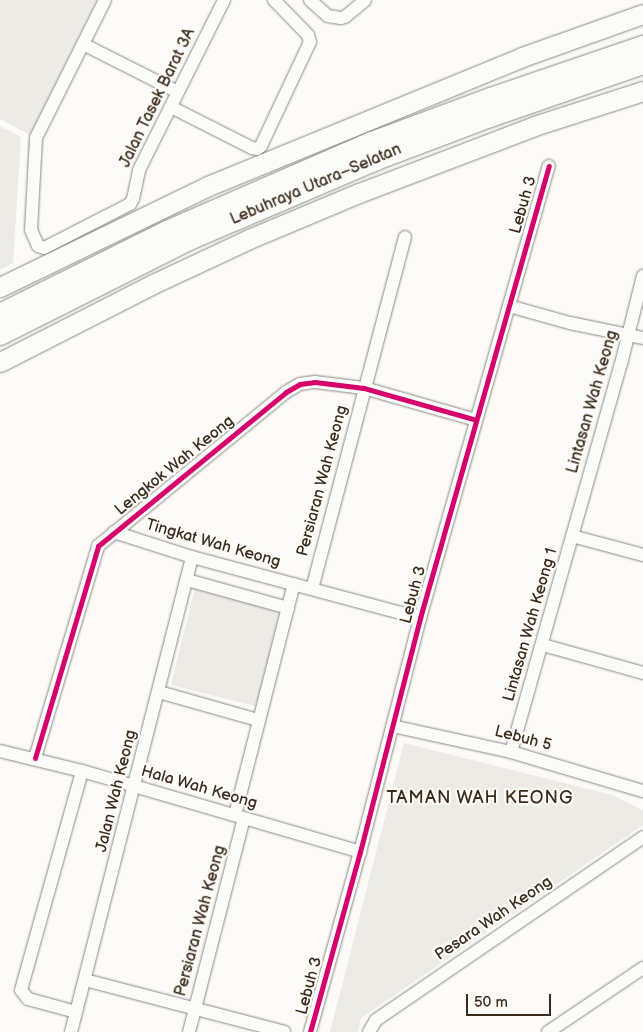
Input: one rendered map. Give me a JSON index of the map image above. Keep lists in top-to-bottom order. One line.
{"streets":{"highway":["Lebuhraya Utara–Selatan"],"street":["Jalan Tasek Barat 3A","Lebuh 3","Lintasan Wah Keong","Lengkok Wah Keong","Persiaran Wah Keong","Tingkat Wah Keong","Lintasan Wah Keong 1","Lebuh 5","Hala Wah Keong","Jalan Wah Keong","Pesara Wah Keong"]},"crossings":[["Lebuh 3","Lengkok Wah Keong"],["Lebuh 3","Tingkat Wah Keong"],["Lebuh 3","Lebuh 5"],["Lebuh 3","Hala Wah Keong"],["Lintasan Wah Keong","Lintasan Wah Keong 1"],["Lengkok Wah Keong","Persiaran Wah Keong"],["Lengkok Wah Keong","Tingkat Wah Keong"],["Lengkok Wah Keong","Hala Wah Keong"],["Persiaran Wah Keong","Tingkat Wah Keong"],["Persiaran Wah Keong","Hala Wah Keong"],["Tingkat Wah Keong","Jalan Wah Keong"],["Lintasan Wah Keong 1","Lebuh 5"],["Hala Wah Keong","Jalan Wah Keong"]],"districts":["TAMAN WAH KEONG"],"scale_bar":"50 m"}
